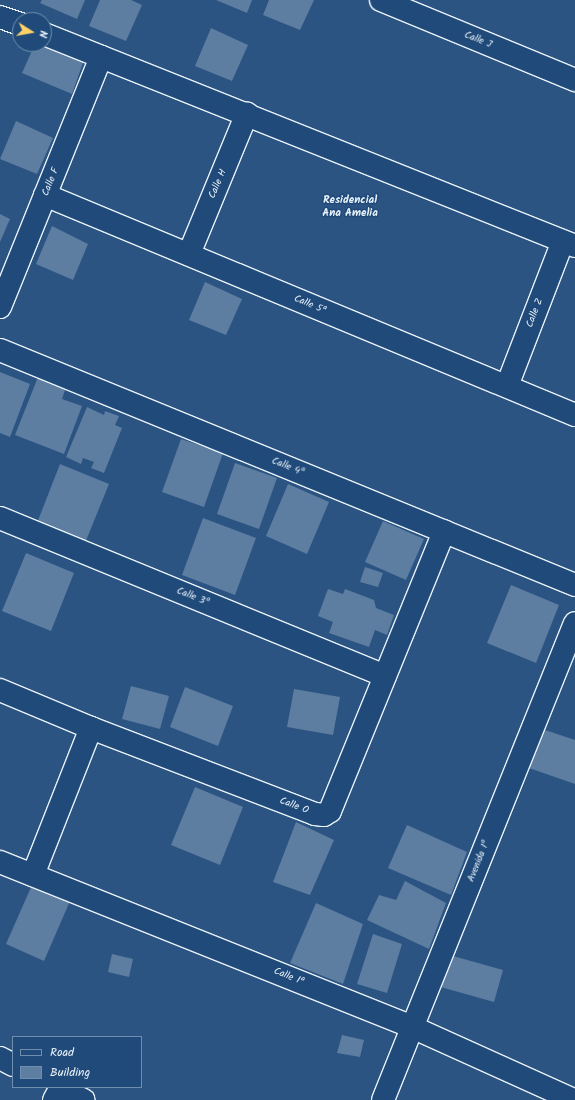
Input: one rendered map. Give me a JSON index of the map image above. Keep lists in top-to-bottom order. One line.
{"streets":{"street":["Calle J","Calle F","Calle H","Calle 5ª","Calle Z","Calle 4ª","Calle 3ª","Calle O","Avenida 1ª","Calle 1ª"]},"crossings":[["Calle F","Calle 5ª"],["Calle H","Calle 5ª"],["Calle 5ª","Calle Z"],["Calle 4ª","Calle O"],["Calle 3ª","Calle O"],["Avenida 1ª","Calle 1ª"]],"districts":["Residencial Ana Amelia"],"legend":["Road","Building"],"north":"right"}
